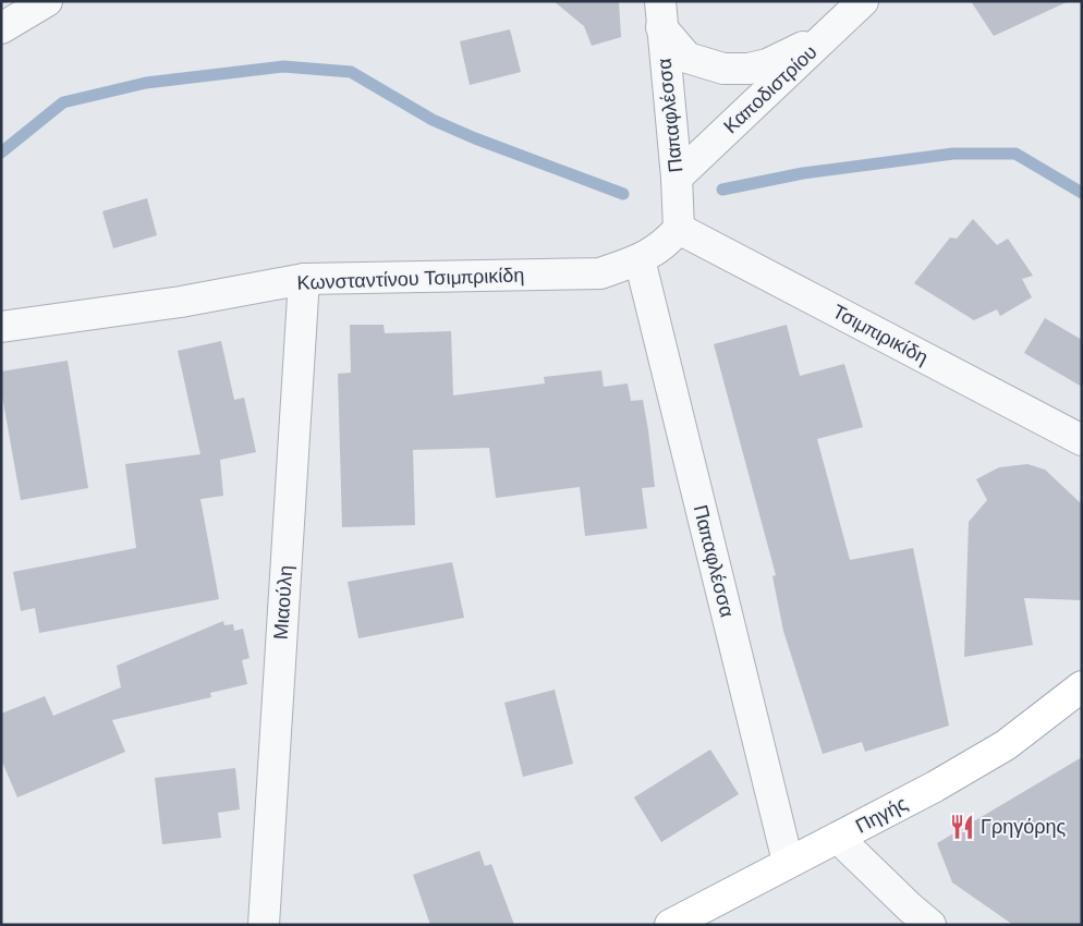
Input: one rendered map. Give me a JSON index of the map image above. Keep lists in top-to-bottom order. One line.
{"streets":{"main road":["Πηγής"],"street":["Καποδιστρίου","Παπαφλέσσα","Κωνσταντίνου Τσιμπρικίδη","Τσιμπιρικίδη","Μιαούλη"]},"crossings":[["Καποδιστρίου","Παπαφλέσσα"],["Παπαφλέσσα","Κωνσταντίνου Τσιμπρικίδη"],["Παπαφλέσσα","Τσιμπιρικίδη"],["Παπαφλέσσα","Πηγής"],["Κωνσταντίνου Τσιμπρικίδη","Τσιμπιρικίδη"],["Κωνσταντίνου Τσιμπρικίδη","Μιαούλη"]],"places":{"restaurant":["Γρηγόρης"]}}
